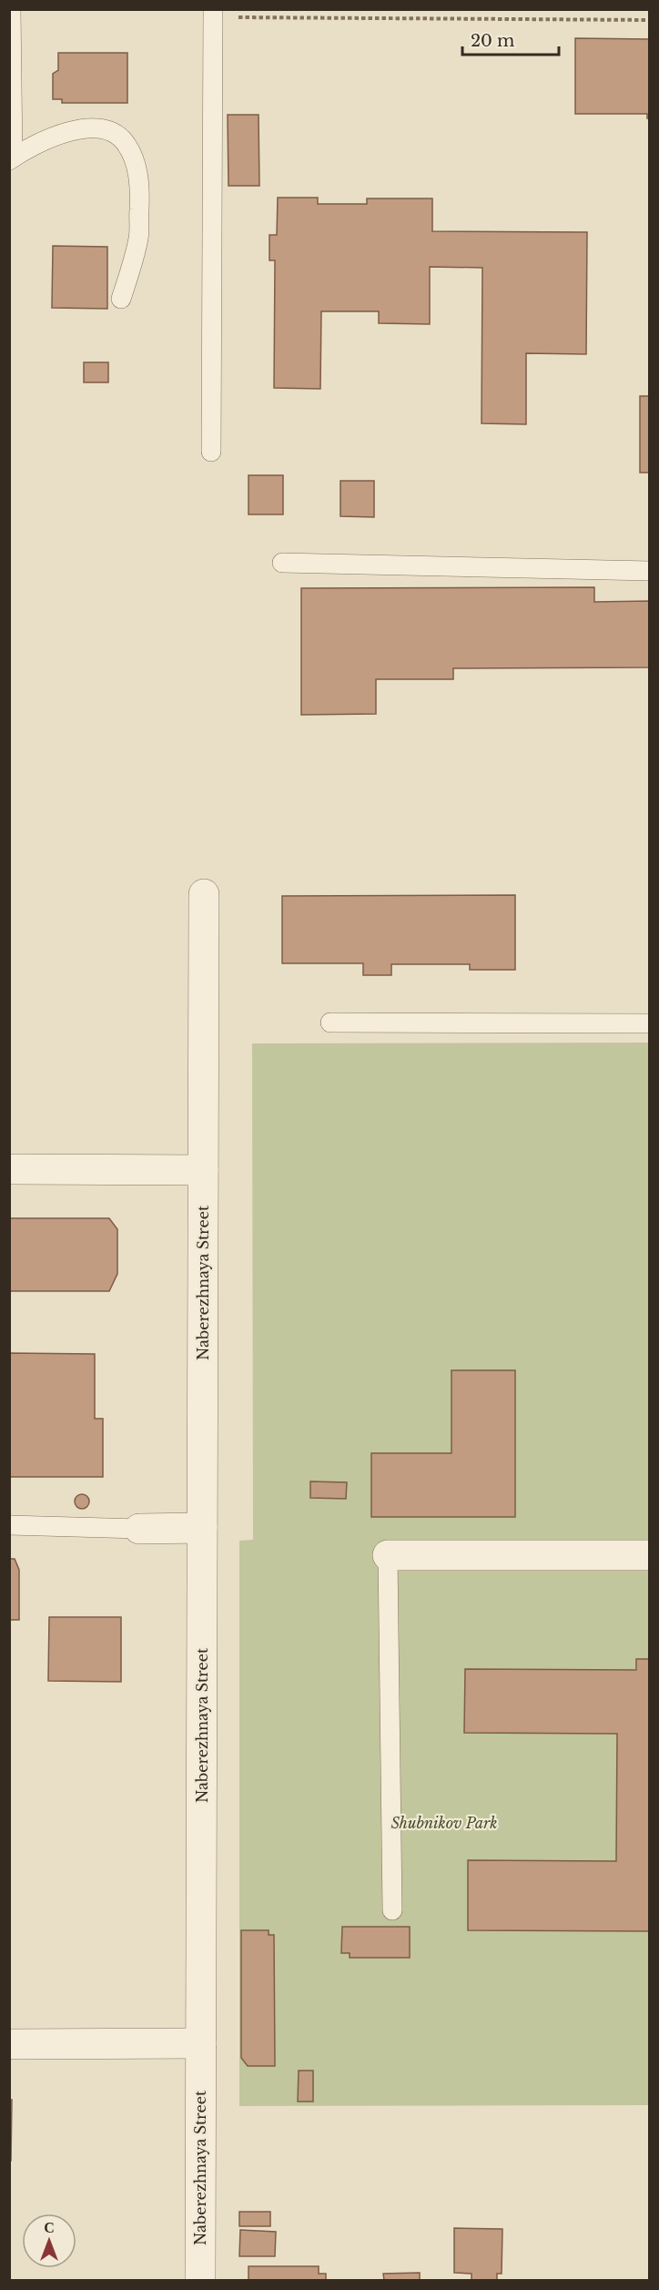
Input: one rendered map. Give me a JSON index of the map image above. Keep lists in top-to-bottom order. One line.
{"streets":{"street":["Naberezhnaya Street"]},"parks":["Shubnikov Park"],"scale_bar":"20 m","north":"top"}
